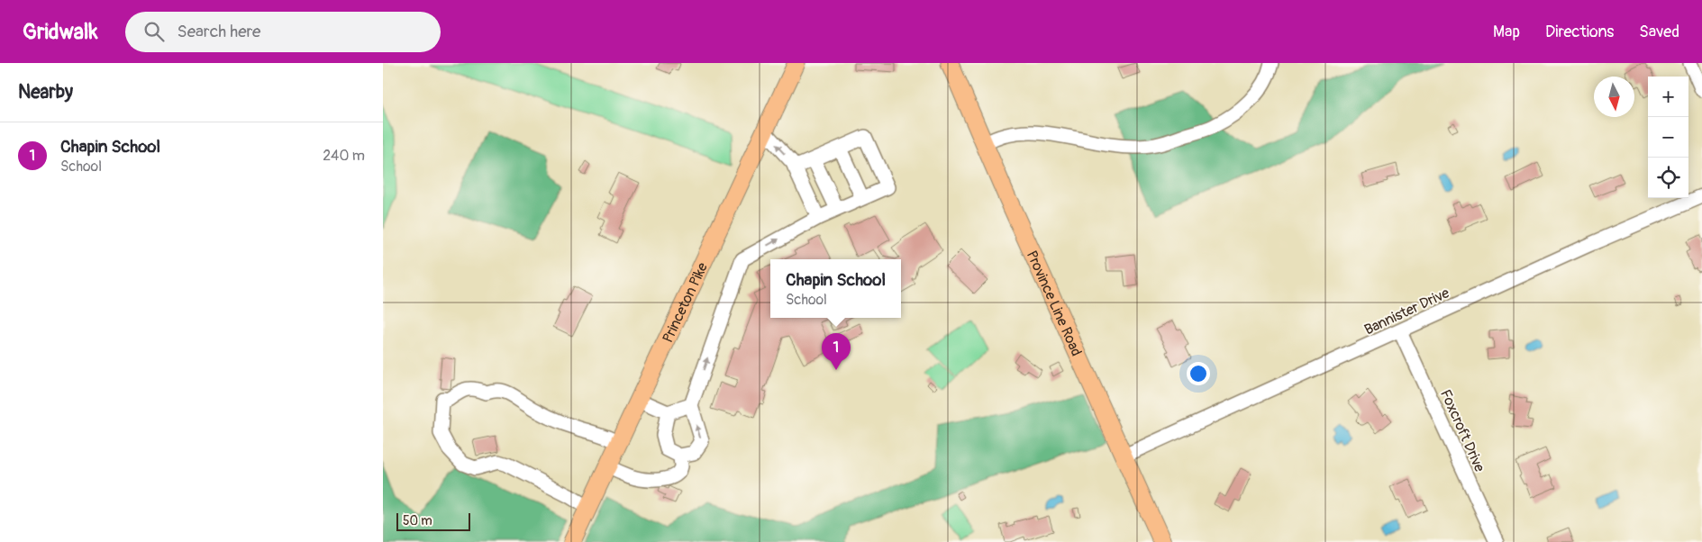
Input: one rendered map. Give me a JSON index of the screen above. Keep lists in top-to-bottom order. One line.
{"streets":{"main road":["Princeton Pike","Province Line Road"],"street":["Bannister Drive","Foxcroft Drive"]},"crossings":[["Province Line Road","Bannister Drive"],["Bannister Drive","Foxcroft Drive"]],"scale_bar":"50 m","north":"bottom","page":{"header":"Gridwalk","search":"Search here","nav":["Map","Directions","Saved"],"heading":"Nearby","map_buttons":["+","−"],"list":[{"mark":"1","name":"Chapin School","note":"School","value":"240 m"}],"popup":["Chapin School","School"],"pins":"1","scale":"50 m"}}
